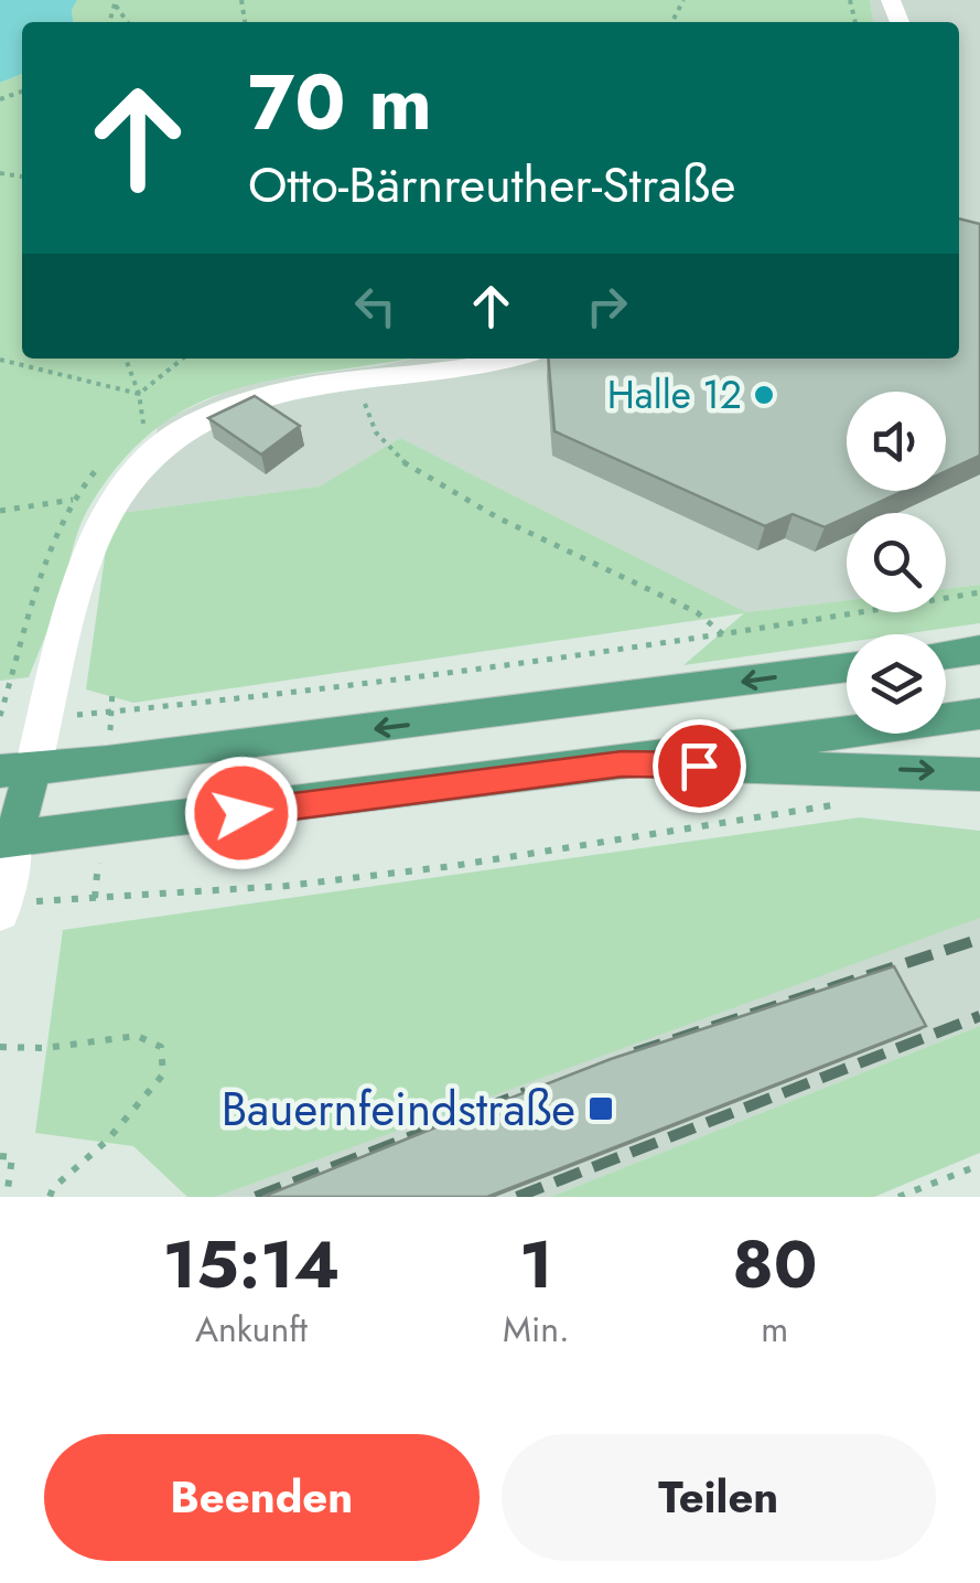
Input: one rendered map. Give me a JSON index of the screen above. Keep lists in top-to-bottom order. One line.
{"places":{"other":["Halle 12"],"transit":["Bauernfeindstraße"]},"page":{"turn":["70 m","Otto-Bärnreuther-Straße"],"eta":["15:14","Ankunft","1","Min.","80","m"],"buttons":["Beenden","Teilen"]}}
